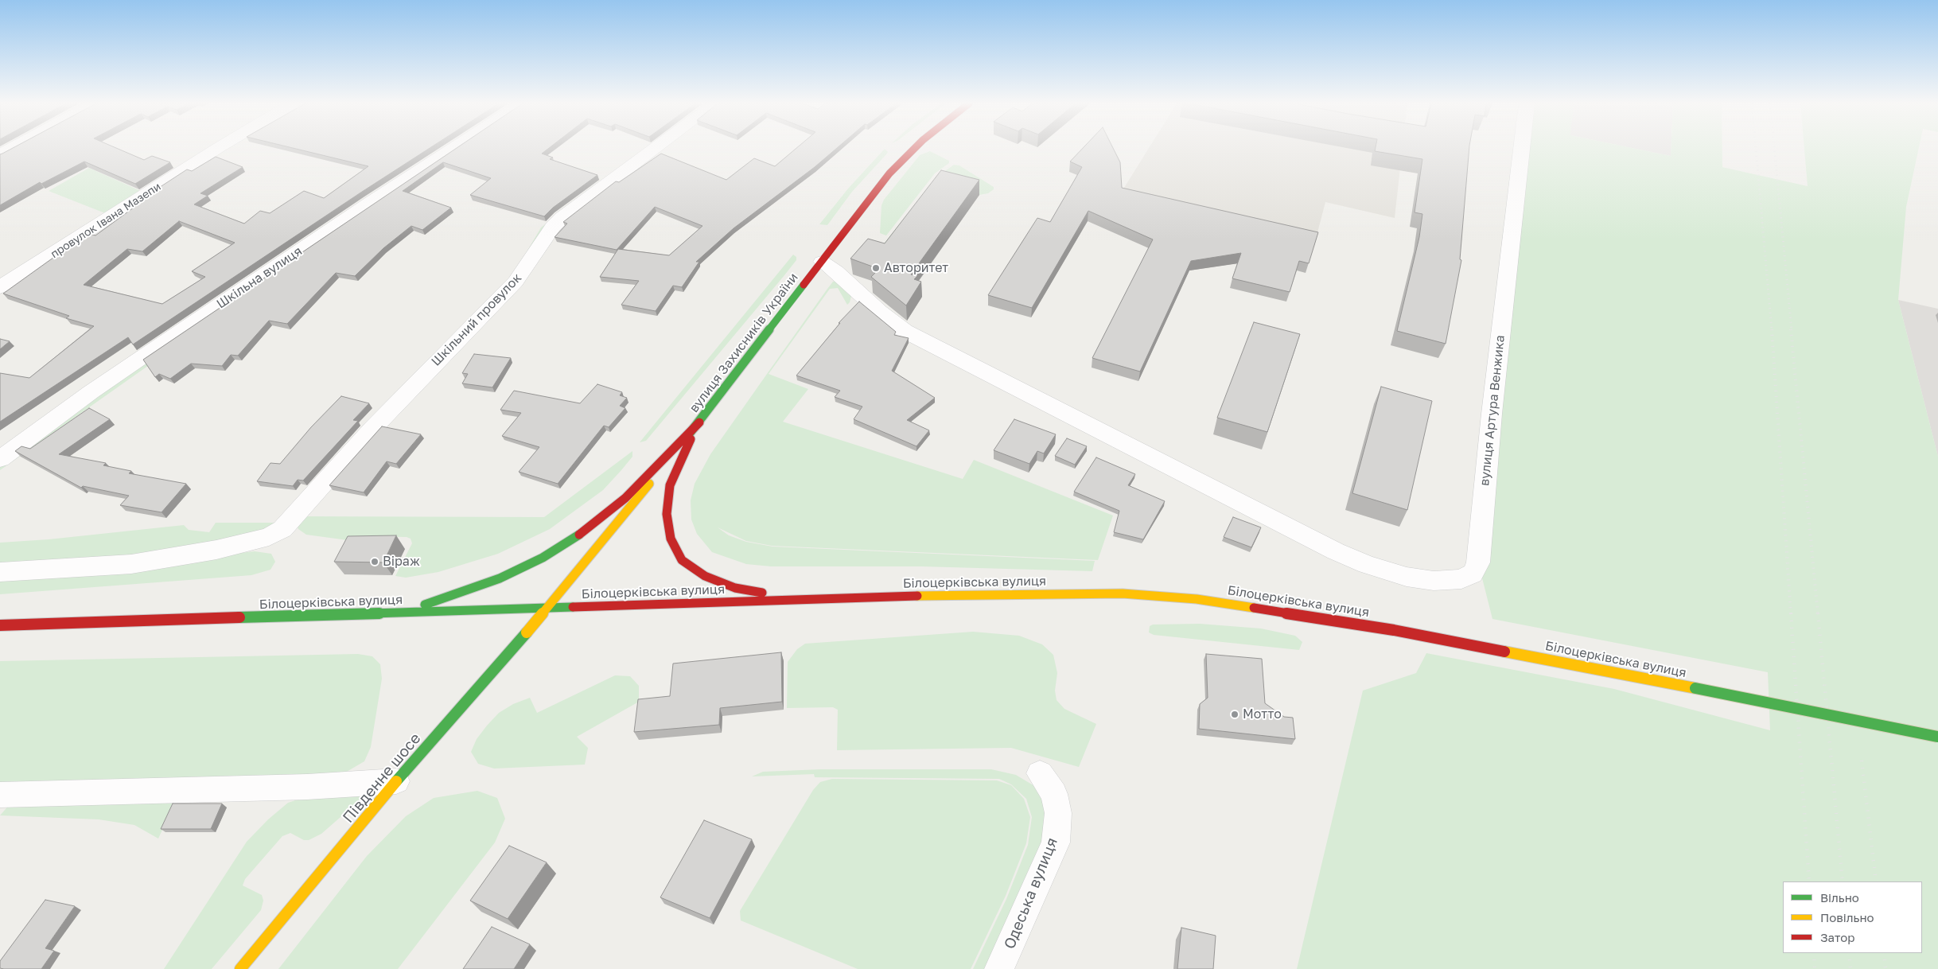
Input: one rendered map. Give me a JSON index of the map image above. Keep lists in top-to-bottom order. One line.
{"streets":{"main road":["вулиця Захисників України","Білоцерківська вулиця","Південне шосе"],"street":["провулок Івана Мазепи","Шкільна вулиця","Шкільний провулок","вулиця Артура Венжика","Одеська вулиця"]},"crossings":[["вулиця Захисників України","вулиця Артура Венжика"],["вулиця Захисників України","Білоцерківська вулиця"],["вулиця Захисників України","Південне шосе"],["Білоцерківська вулиця","Південне шосе"]],"places":["Авторитет","Віраж","Мотто"],"legend":["Вільно","Повільно","Затор"]}
